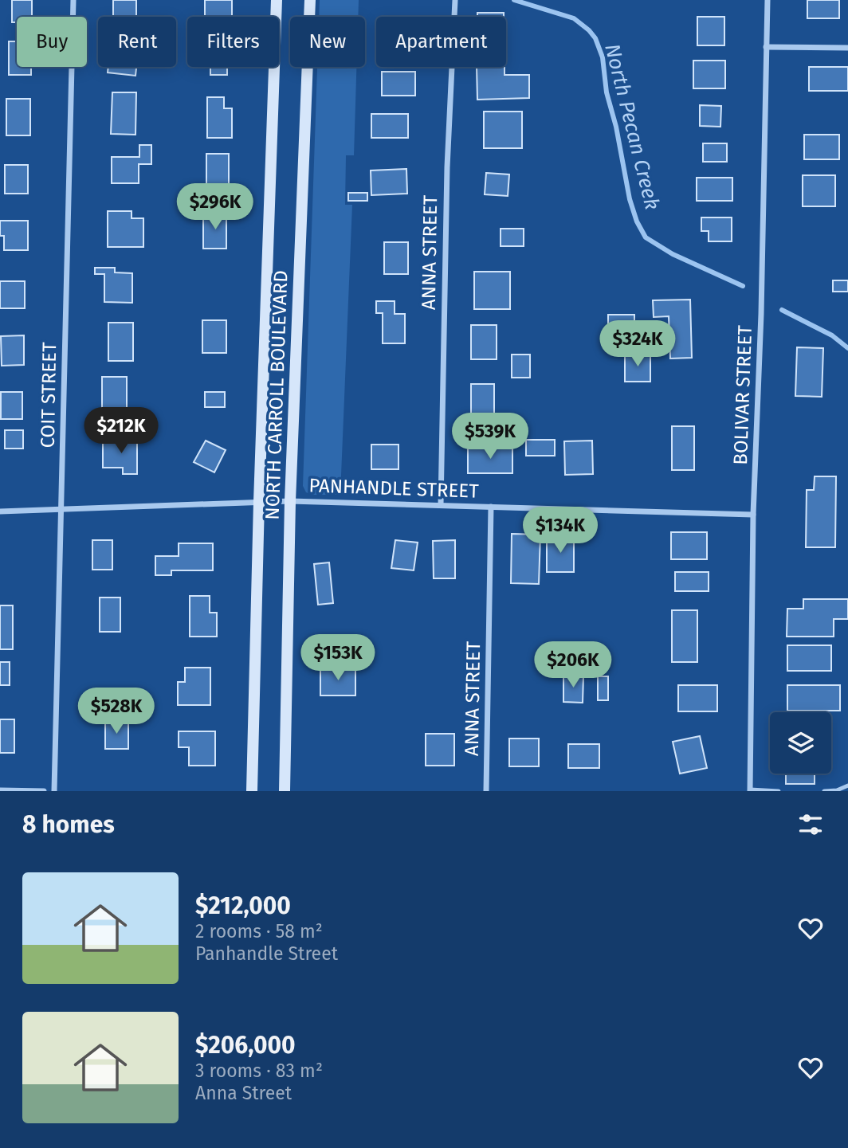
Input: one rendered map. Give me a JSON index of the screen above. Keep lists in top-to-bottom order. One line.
{"streets":{"main road":["NORTH CARROLL BOULEVARD"],"street":["ANNA STREET","COIT STREET","BOLIVAR STREET","PANHANDLE STREET"]},"crossings":[["ANNA STREET","PANHANDLE STREET"],["COIT STREET","PANHANDLE STREET"],["NORTH CARROLL BOULEVARD","PANHANDLE STREET"],["BOLIVAR STREET","PANHANDLE STREET"]],"water":["North Pecan Creek"],"page":{"chip":["Buy","Rent","Filters","New","Apartment"],"price":["$296K","$324K","$212K","$539K","$134K","$153K","$206K","$528K"],"heading":"8 homes","list":[{"name":"$212,000","note":"2 rooms · 58 m² · Panhandle Street"},{"name":"$206,000","note":"3 rooms · 83 m² · Anna Street"}]}}
